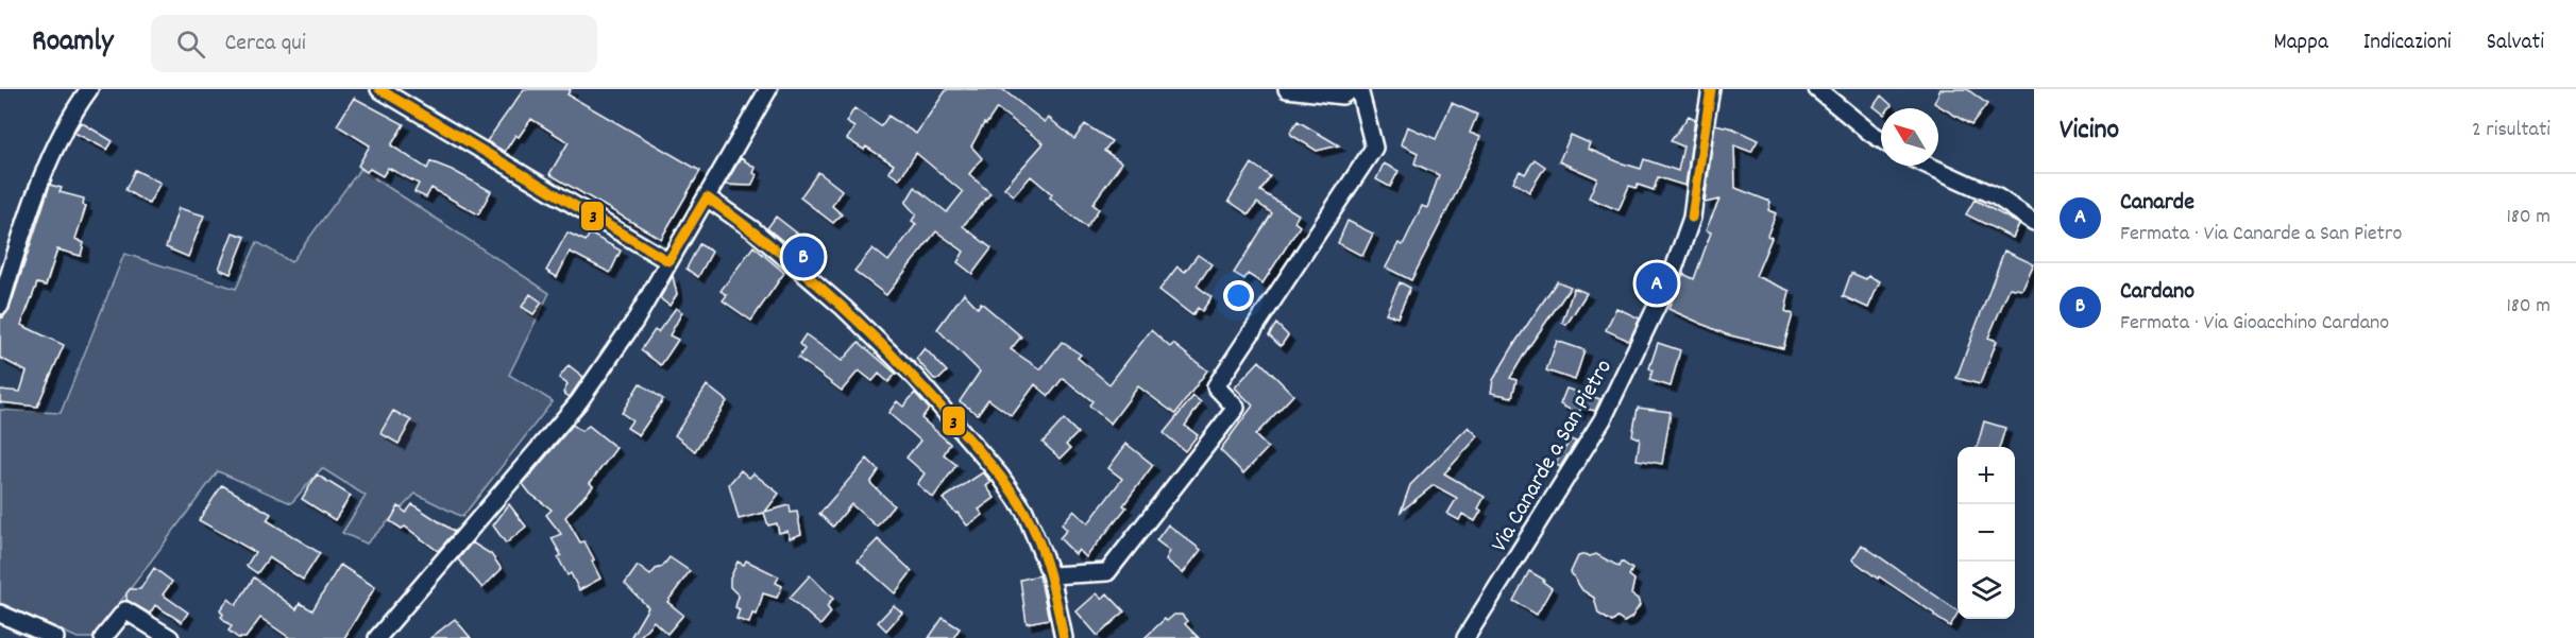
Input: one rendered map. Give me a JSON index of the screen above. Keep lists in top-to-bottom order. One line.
{"streets":{"street":["Via Canarde a San Pietro"]},"lines":["transit line 3"],"north":"top left","page":{"header":"Roamly","search":"Cerca qui","nav":["Mappa","Indicazioni","Salvati"],"heading":["Vicino","2 risultati"],"list":[{"mark":"A","name":"Canarde","note":"Fermata · Via Canarde a San Pietro","value":"180 m"},{"mark":"B","name":"Cardano","note":"Fermata · Via Gioacchino Cardano","value":"180 m"}],"pins":["B","A"],"map_buttons":["+","−"]}}
